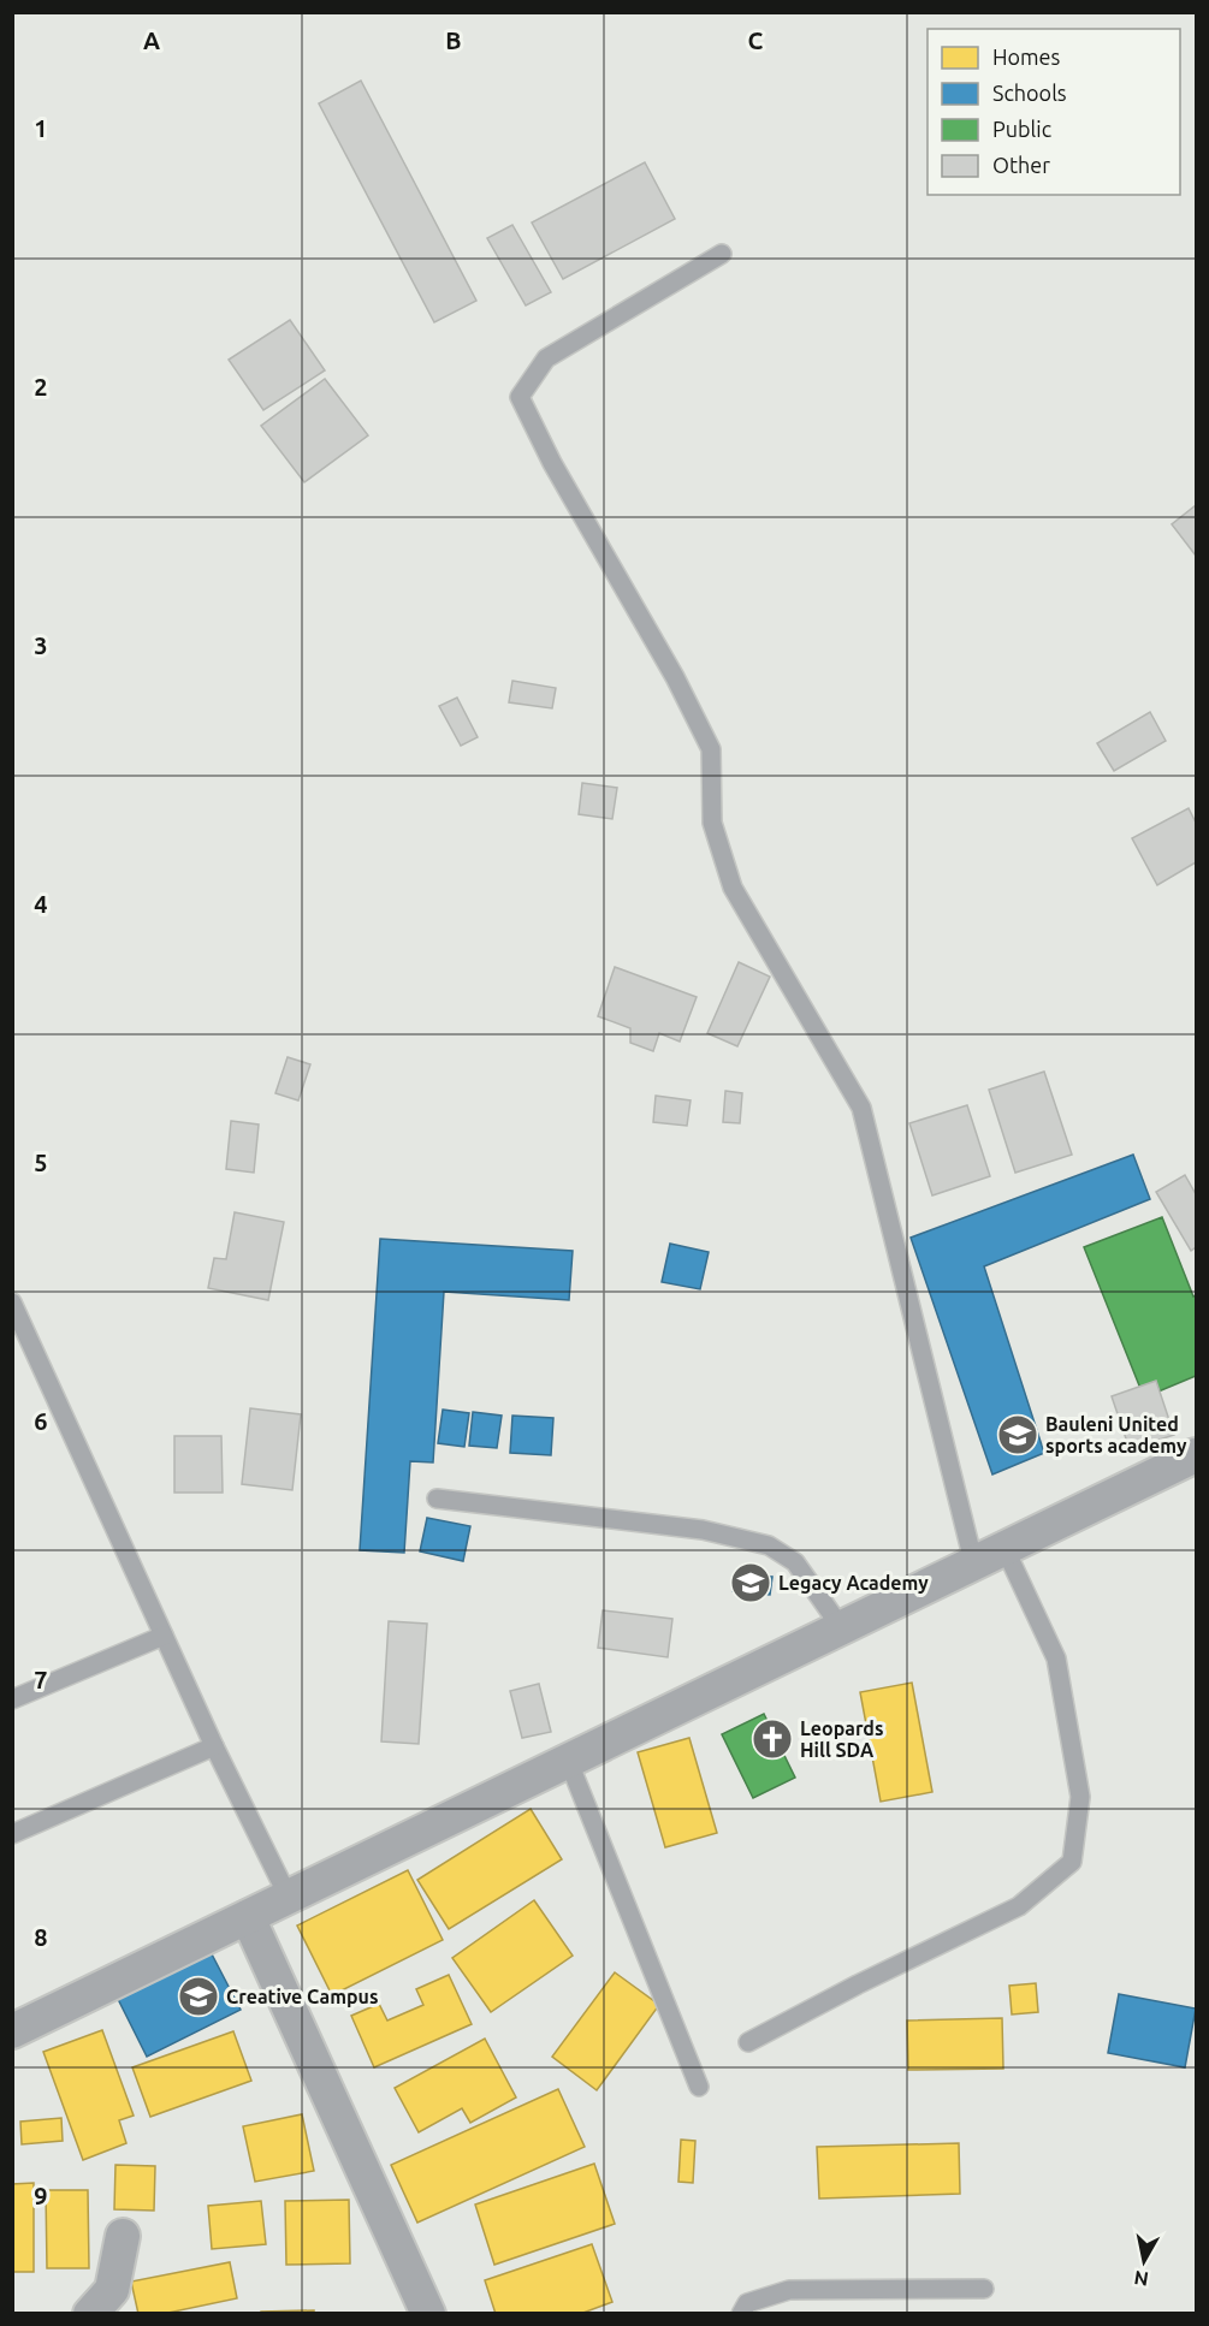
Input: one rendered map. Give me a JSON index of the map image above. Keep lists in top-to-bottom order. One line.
{"places":{"school or university":["Bauleni United sports academy","Legacy Academy","Creative Campus"],"church":["Leopards Hill SDA"]},"legend":["Homes","Schools","Public","Other"],"north":"bottom","grid":{"columns":["A","B","C"],"rows":["1","2","3","4","5","6","7","8","9"]}}
